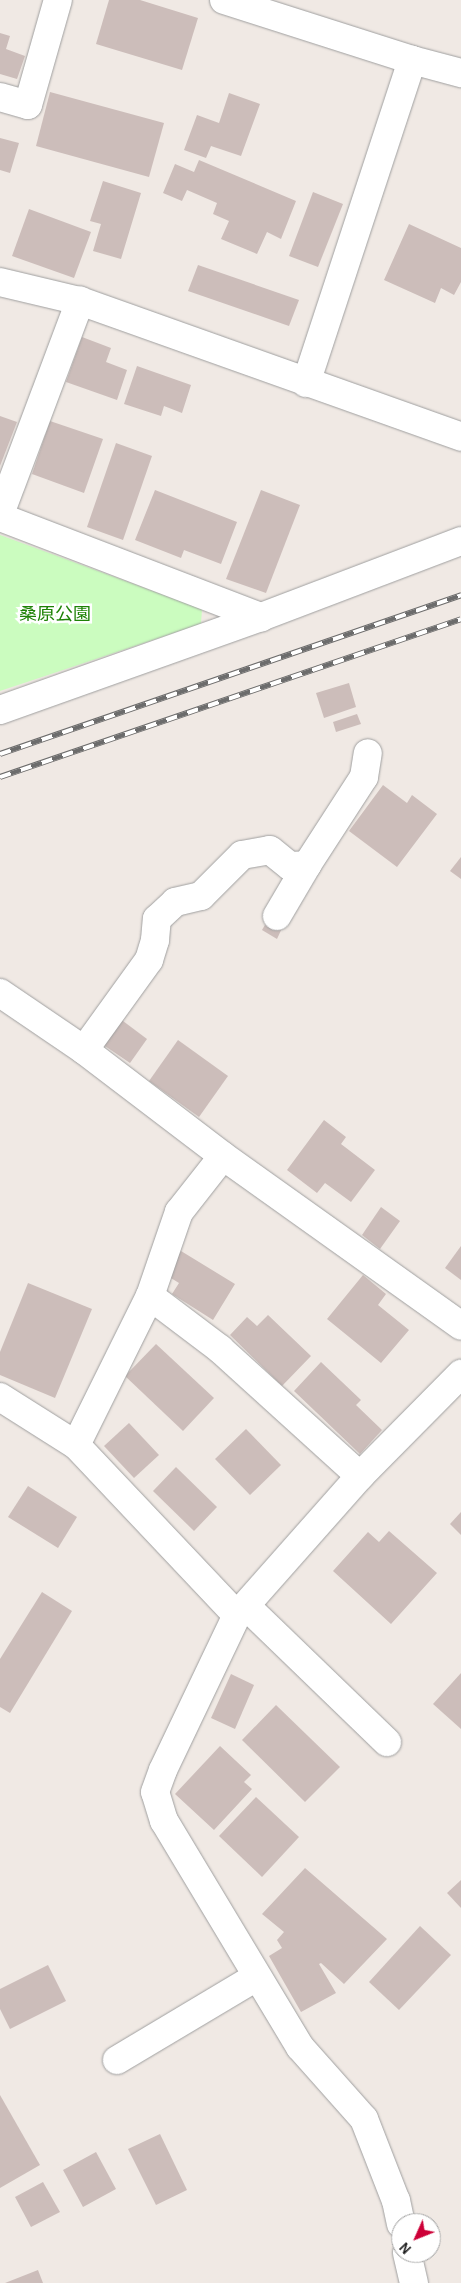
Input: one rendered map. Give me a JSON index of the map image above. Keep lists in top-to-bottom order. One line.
{"parks":["桑原公園"],"north":"bottom left"}
